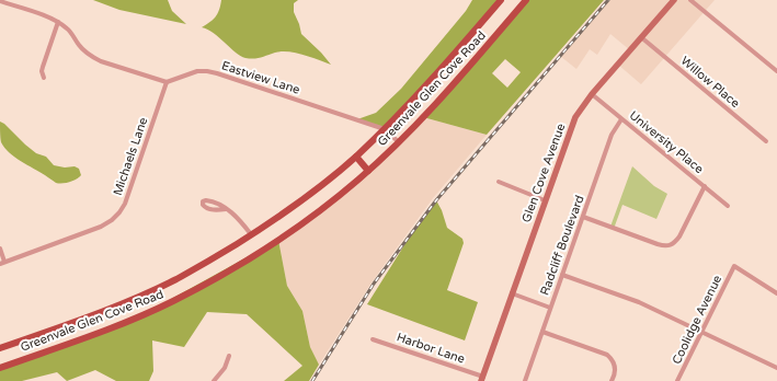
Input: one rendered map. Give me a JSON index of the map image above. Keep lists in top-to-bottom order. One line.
{"streets":{"main road":["Greenvale Glen Cove Road","Glen Cove Avenue"],"street":["Eastview Lane","Willow Place","University Place","Michaels Lane","Radcliff Boulevard","Coolidge Avenue","Harbor Lane"]},"crossings":[["Eastview Lane","Greenvale Glen Cove Road"],["Eastview Lane","Michaels Lane"],["Willow Place","Glen Cove Avenue"],["University Place","Glen Cove Avenue"],["University Place","Radcliff Boulevard"],["Glen Cove Avenue","Harbor Lane"]]}
